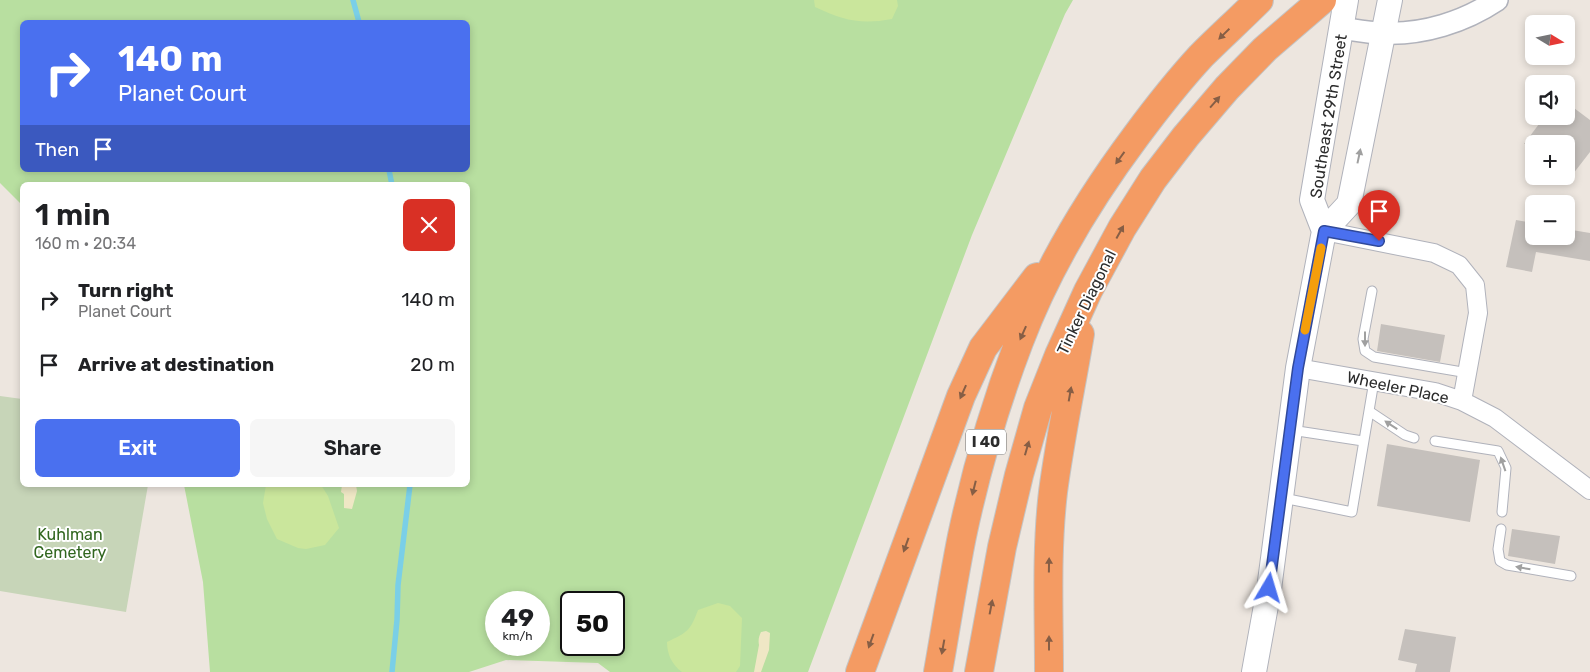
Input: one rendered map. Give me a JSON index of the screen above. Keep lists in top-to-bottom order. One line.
{"streets":{"highway":["Tinker Diagonal","I 40"],"main road":["Southeast 29th Street"],"street":["Wheeler Place"]},"parks":["Kuhlman Cemetery"],"north":"right","page":{"map_buttons":["+","−"],"turn":["140 m","Planet Court"],"then":"Then","heading":["1 min","160 m · 20:34"],"list":[{"name":"Turn right","note":"Planet Court","value":"140 m"},{"name":"Arrive at destination","value":"20 m"}],"buttons":["Exit","Share"],"speed":"49 km/h","limit":"50"}}
